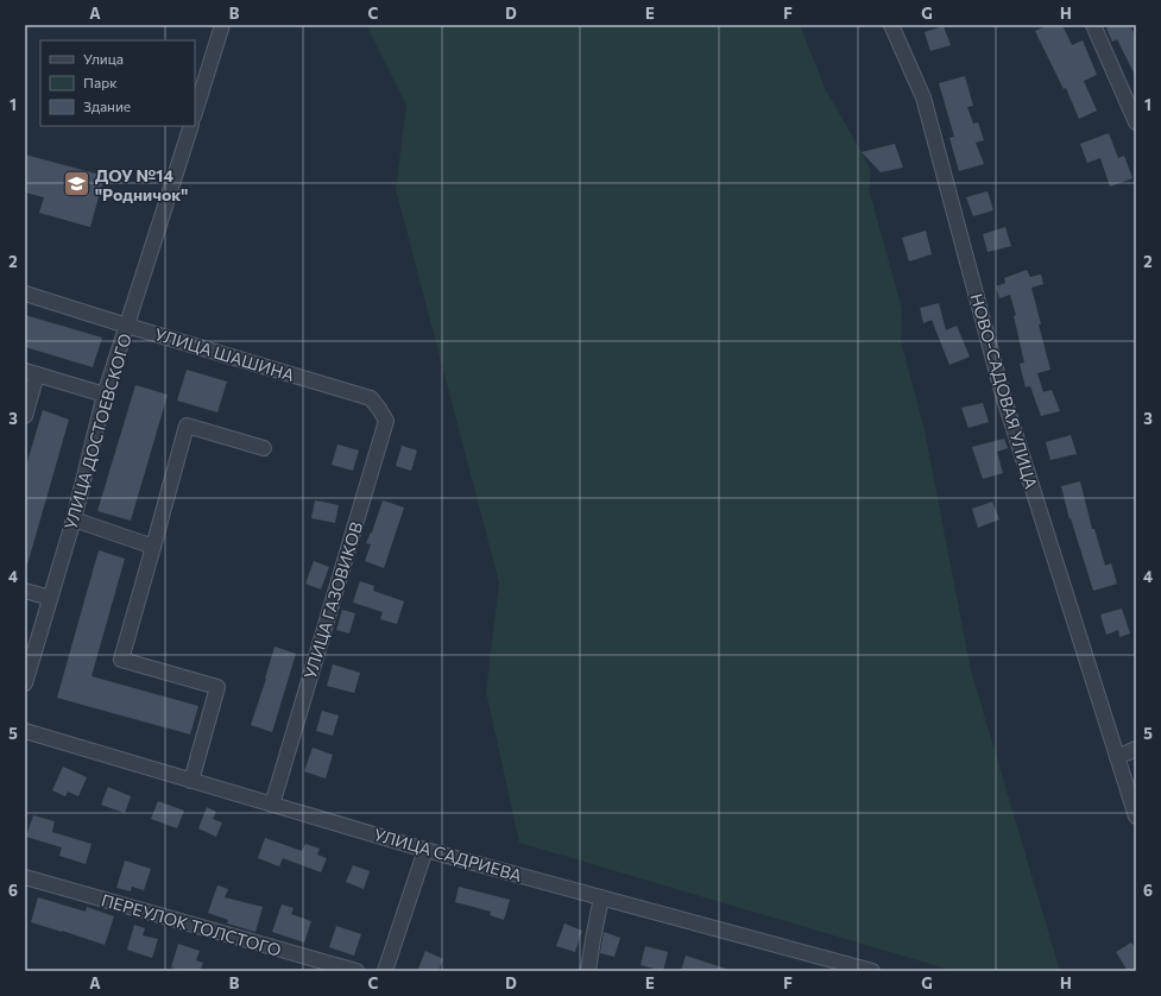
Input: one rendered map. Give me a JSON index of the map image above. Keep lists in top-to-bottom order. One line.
{"streets":{"street":["УЛИЦА ШАШИНА","НОВО-САДОВАЯ УЛИЦА","УЛИЦА ДОСТОЕВСКОГО","УЛИЦА ГАЗОВИКОВ","УЛИЦА САДРИЕВА","ПЕРЕУЛОК ТОЛСТОГО"]},"crossings":[["УЛИЦА ШАШИНА","УЛИЦА ДОСТОЕВСКОГО"],["УЛИЦА ШАШИНА","УЛИЦА ГАЗОВИКОВ"],["УЛИЦА ГАЗОВИКОВ","УЛИЦА САДРИЕВА"]],"places":{"school or university":["ДОУ №14 \"Родничок\""]},"legend":["Улица","Парк","Здание"],"grid":{"columns":["A","B","C","D","E","F","G","H"],"rows":["1","2","3","4","5","6"]}}
